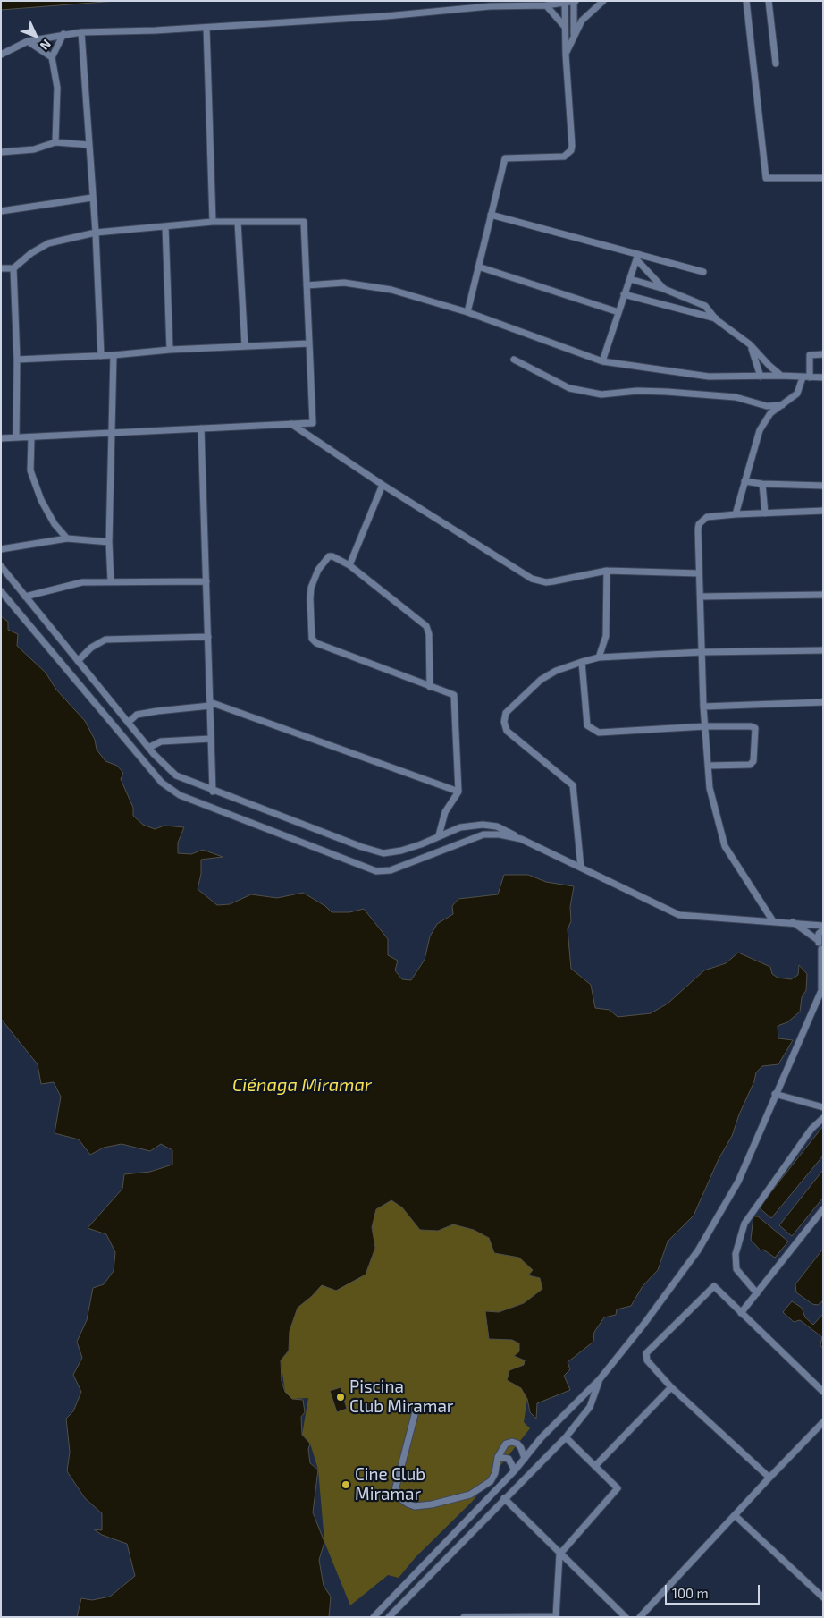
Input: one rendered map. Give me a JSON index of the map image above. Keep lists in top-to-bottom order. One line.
{"water":["Ciénaga Miramar"],"places":["Piscina Club Miramar","Cine Club Miramar"],"scale_bar":"100 m","north":"bottom right"}
